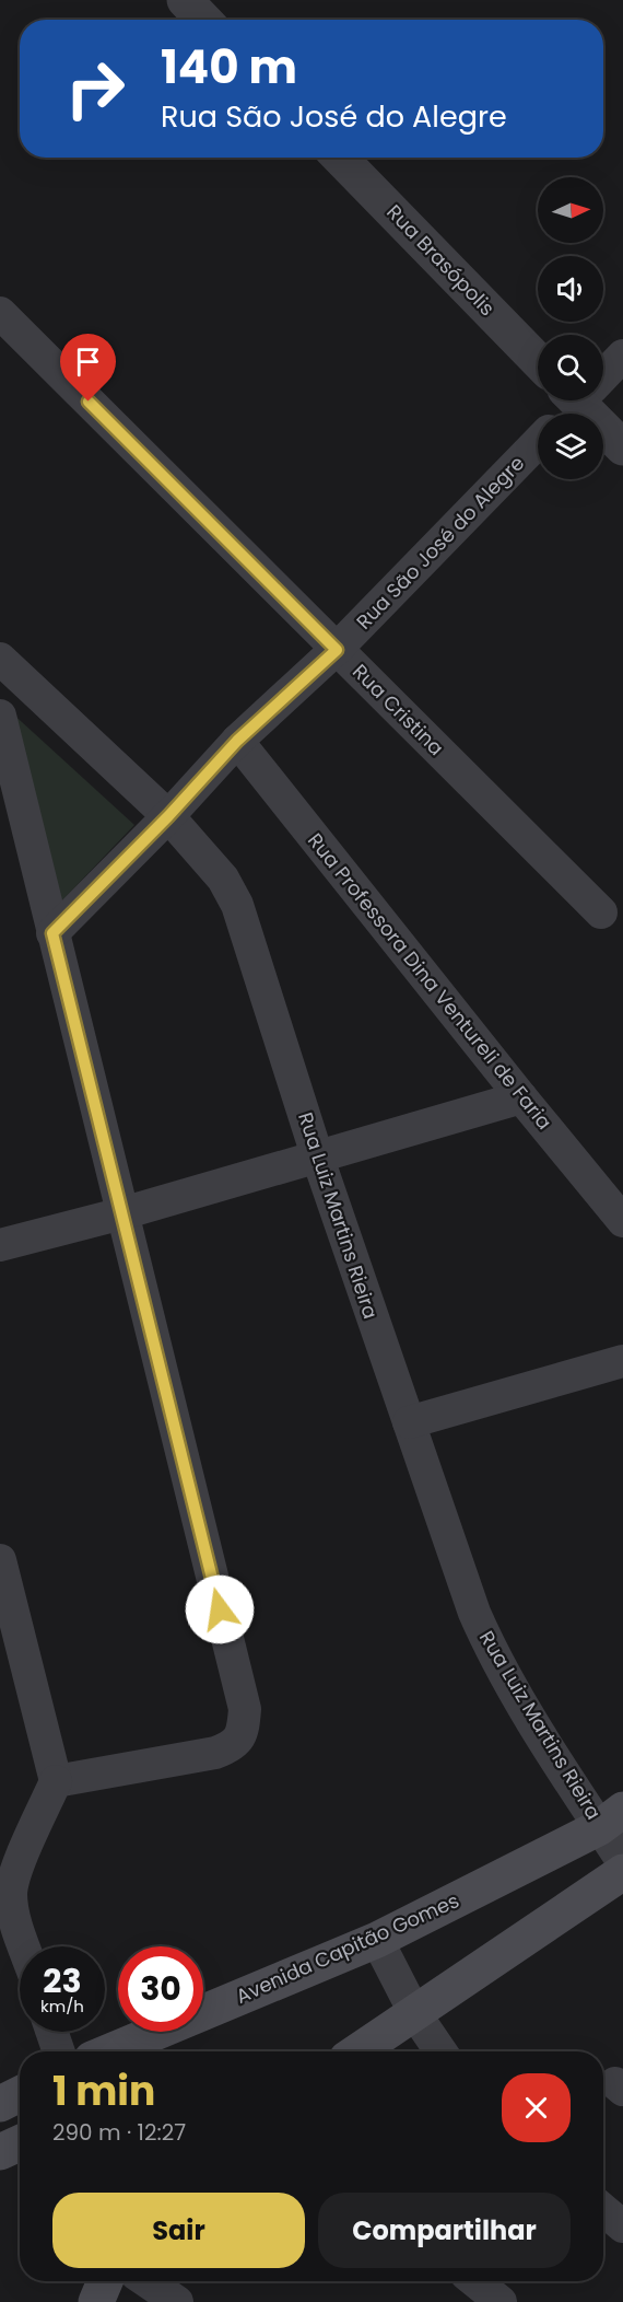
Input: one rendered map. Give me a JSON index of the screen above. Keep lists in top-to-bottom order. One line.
{"streets":{"main road":["Avenida Capitão Gomes"],"street":["Rua Brasópolis","Rua São José do Alegre","Rua Cristina","Rua Professora Dina Ventureli de Faria","Rua Luiz Martins Rieira"]},"crossings":[["Rua São José do Alegre","Rua Cristina"],["Rua São José do Alegre","Rua Professora Dina Ventureli de Faria"],["Rua São José do Alegre","Rua Luiz Martins Rieira"],["Rua Luiz Martins Rieira","Avenida Capitão Gomes"]],"north":"right","page":{"turn":["140 m","Rua São José do Alegre"],"speed":"23 km/h","limit":"30","heading":["1 min","290 m · 12:27"],"buttons":["Sair","Compartilhar"]}}
